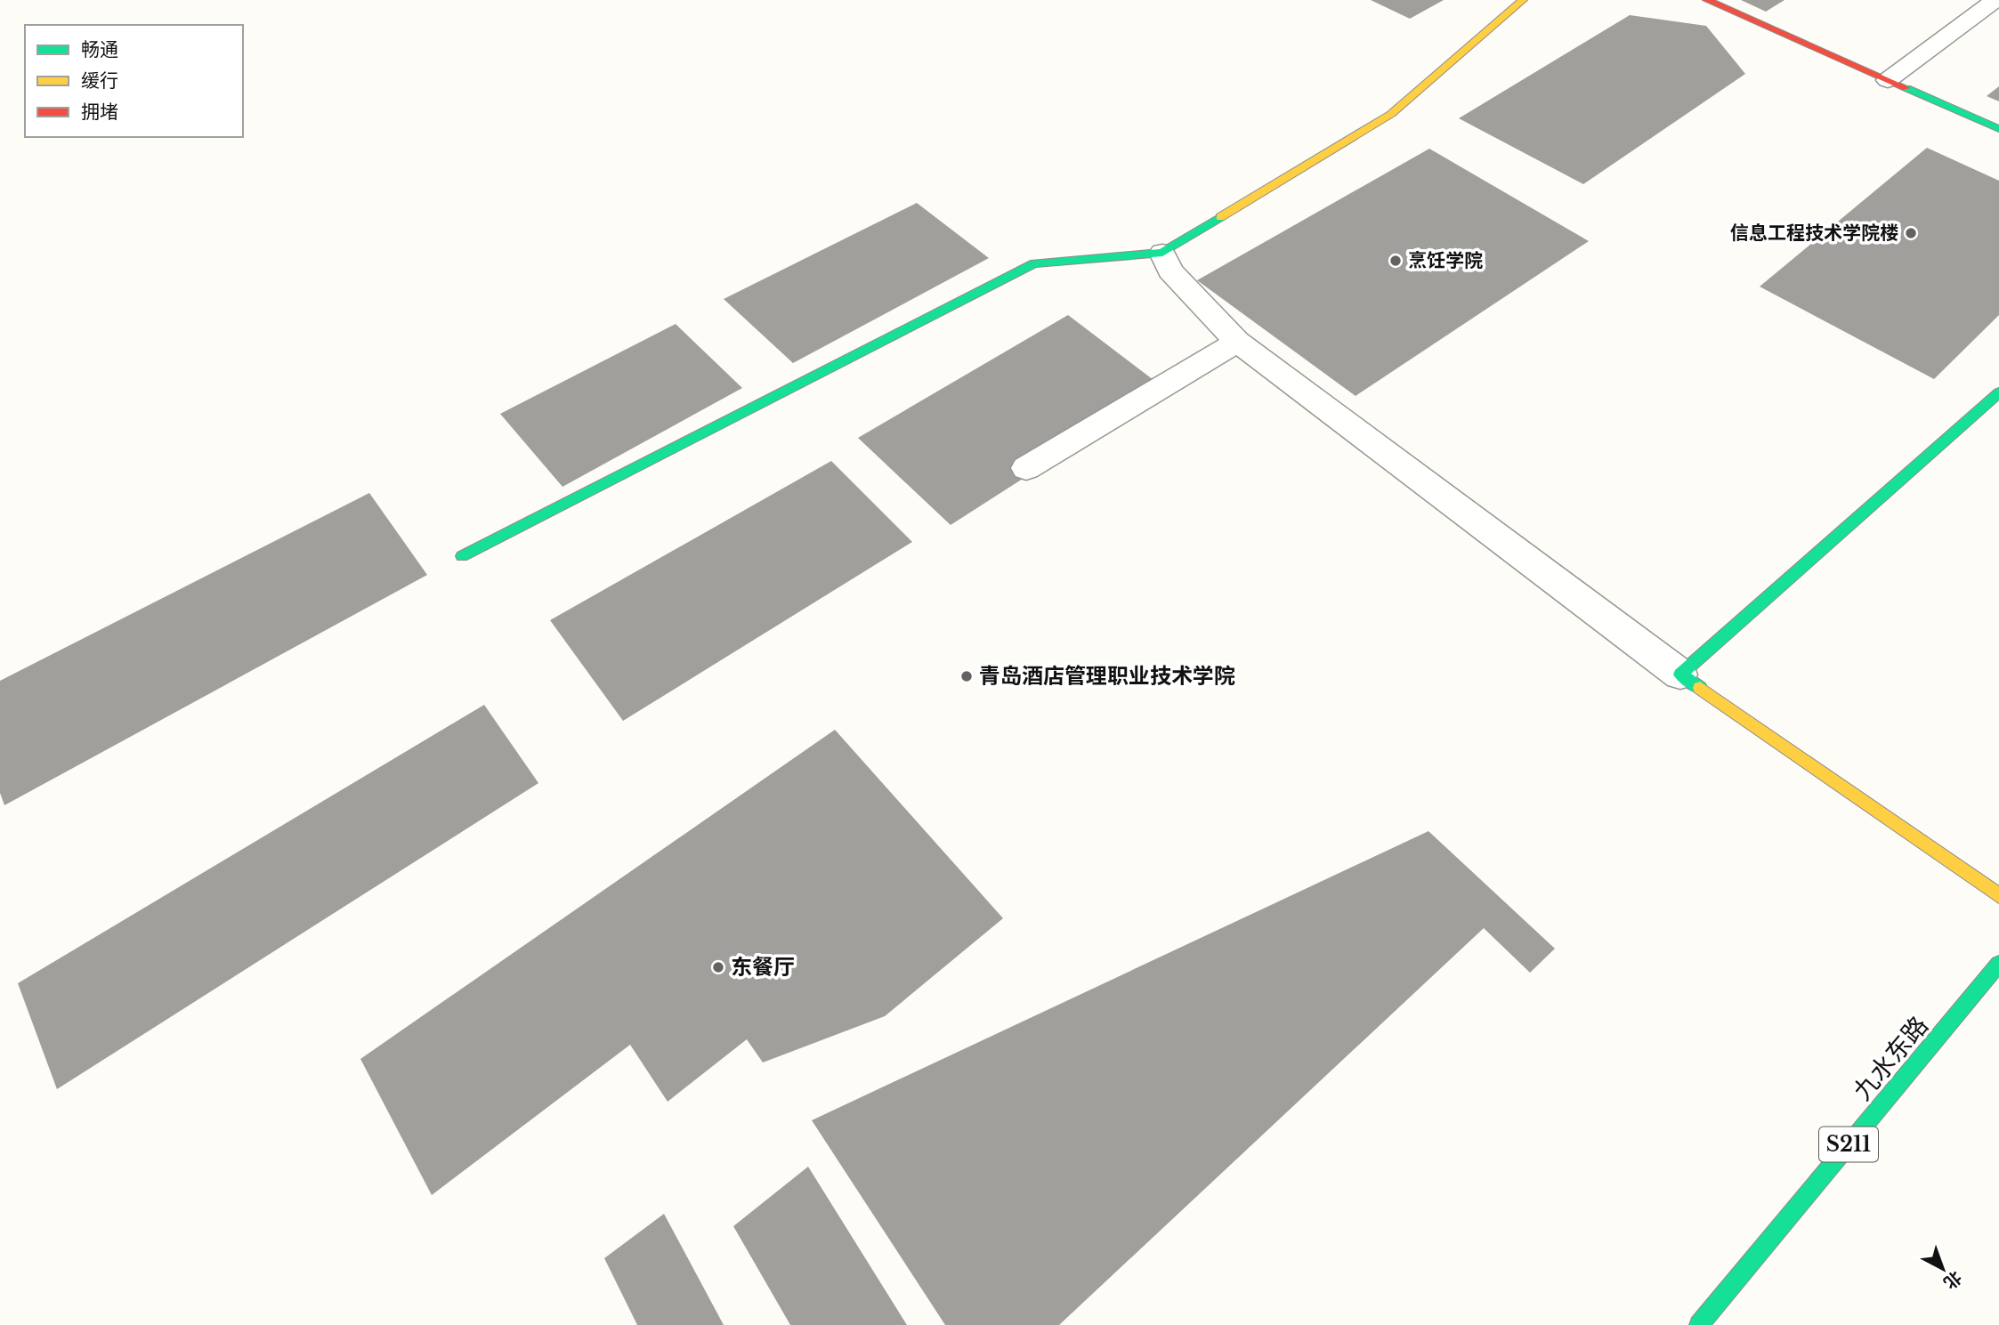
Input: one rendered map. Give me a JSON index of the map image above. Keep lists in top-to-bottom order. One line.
{"streets":{"street":["九水东路","S211"]},"places":["信息工程技术学院楼","烹饪学院","青岛酒店管理职业技术学院","东餐厅"],"legend":["畅通","缓行","拥堵"],"north":"bottom right"}
